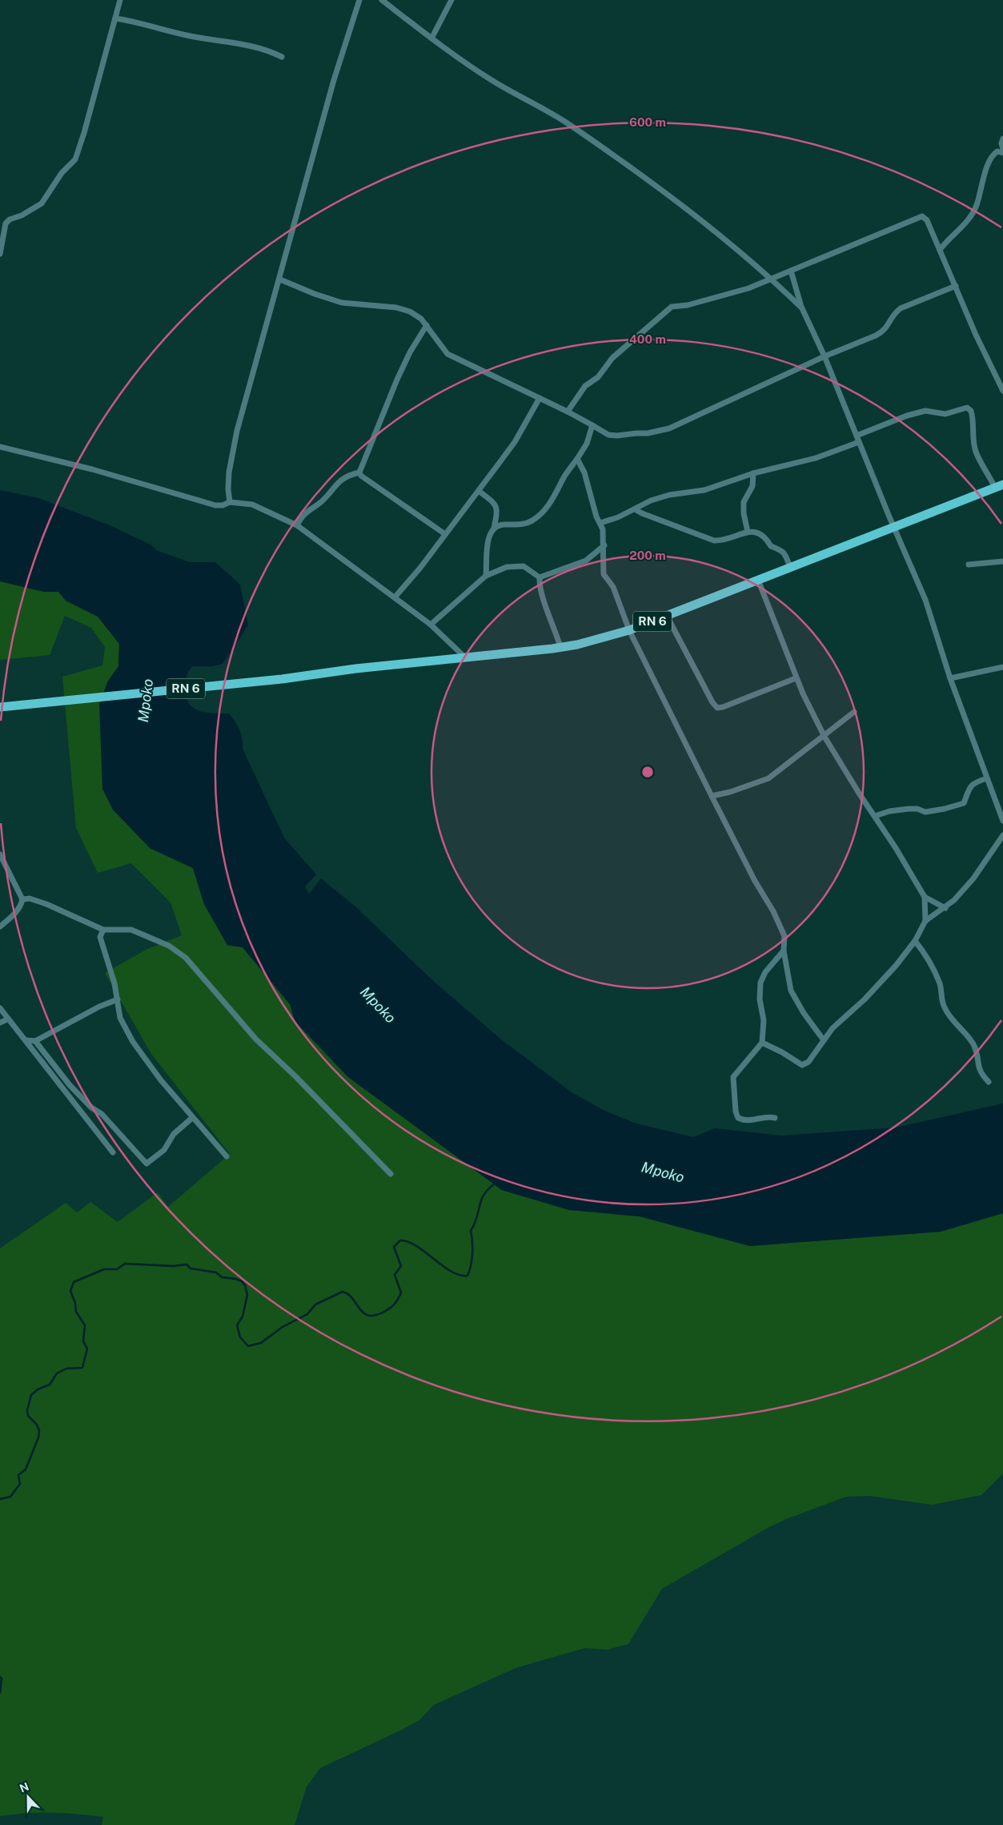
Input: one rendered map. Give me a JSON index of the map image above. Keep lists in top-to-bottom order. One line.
{"streets":{"main road":["RN 6"]},"water":["Mpoko"],"north":"top","rings":["600 m","400 m","200 m"]}
